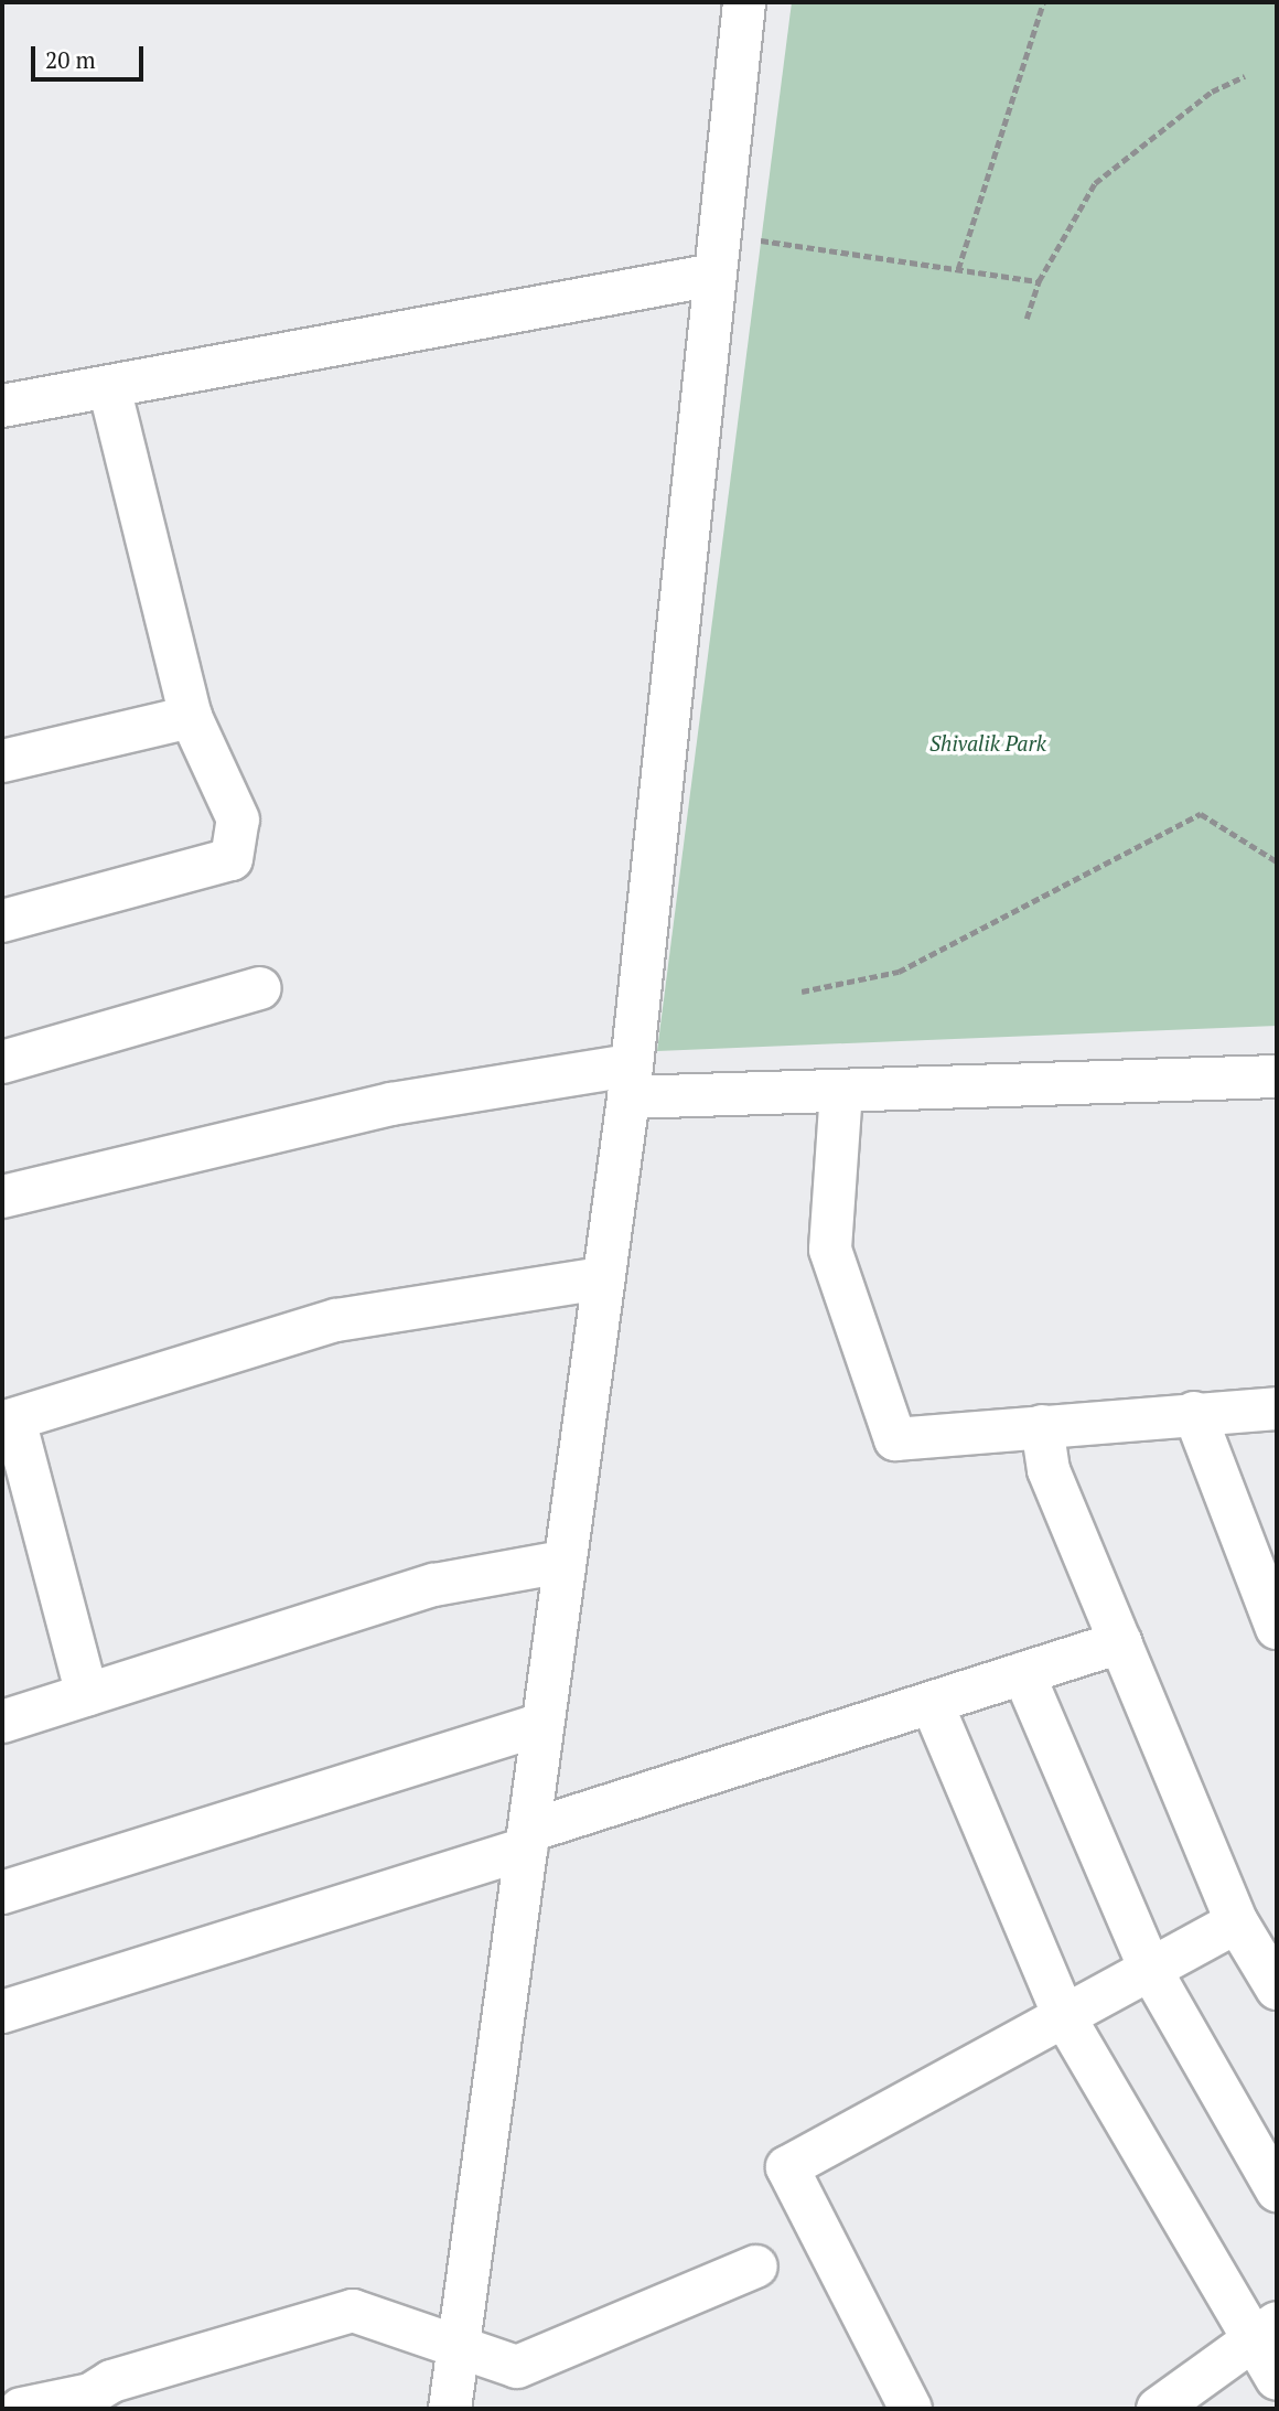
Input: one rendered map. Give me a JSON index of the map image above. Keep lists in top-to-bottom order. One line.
{"parks":["Shivalik Park"],"scale_bar":"20 m"}
